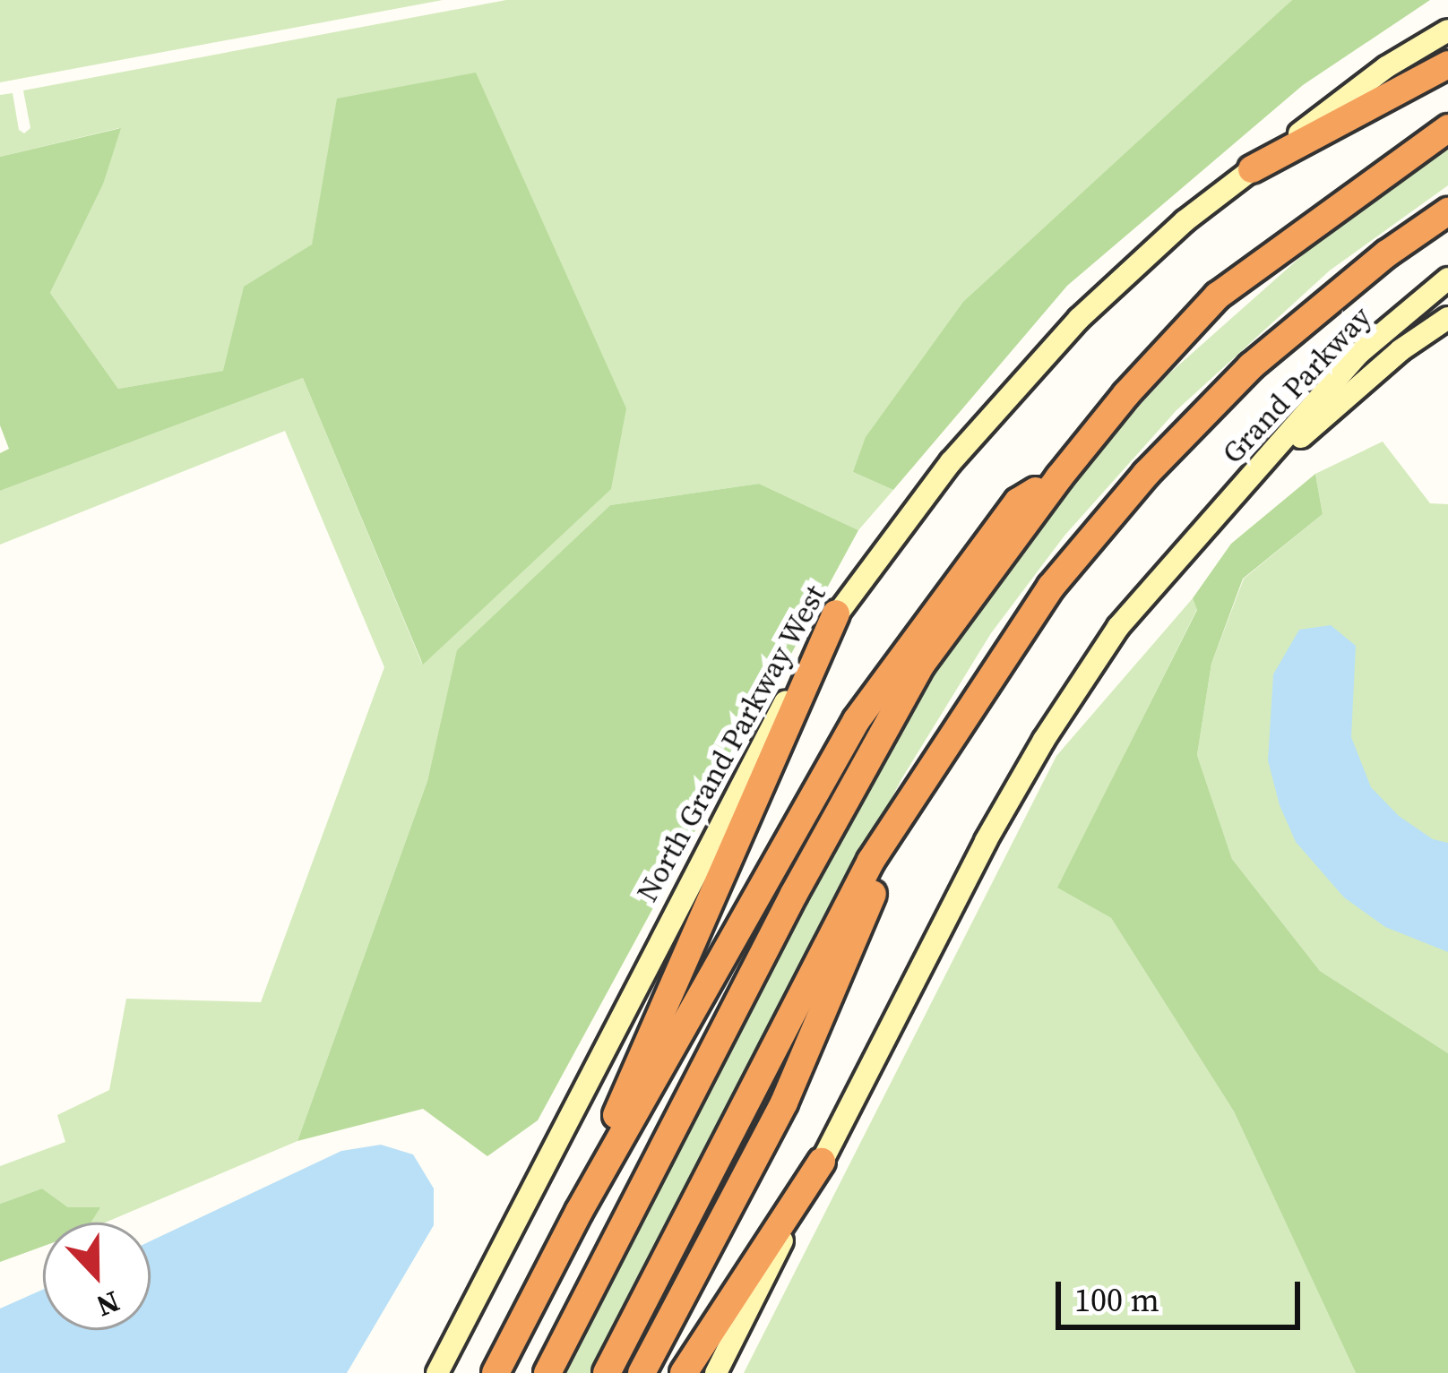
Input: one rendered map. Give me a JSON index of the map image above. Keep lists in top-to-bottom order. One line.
{"streets":{"main road":["Grand Parkway","North Grand Parkway West"]},"scale_bar":"100 m","north":"bottom"}
